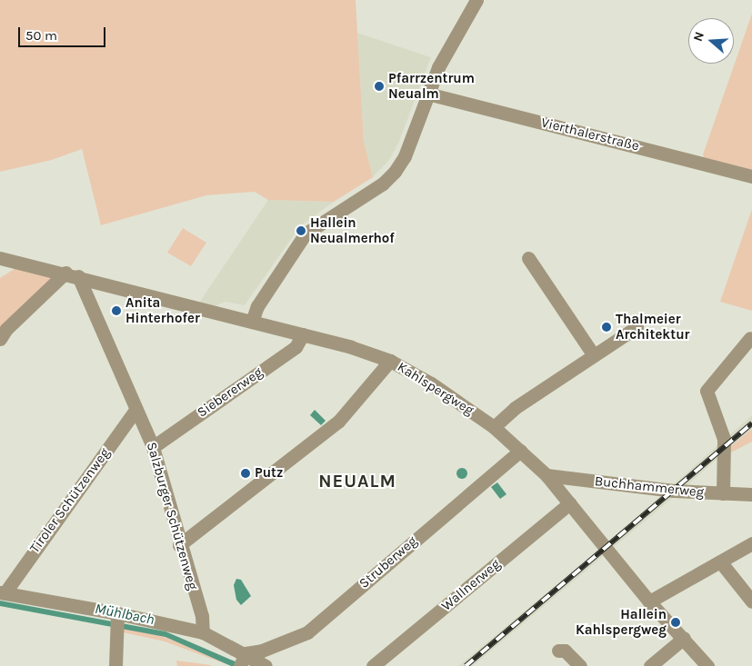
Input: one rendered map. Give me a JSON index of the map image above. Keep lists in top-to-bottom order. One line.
{"streets":{"street":["Vierthalerstraße","Kahlspergweg","Siebererweg","Buchhammerweg","Tiroler Schützenweg","Salzburger Schützenweg","Struberweg","Wallnerweg"]},"crossings":[["Kahlspergweg","Siebererweg"],["Kahlspergweg","Buchhammerweg"],["Kahlspergweg","Salzburger Schützenweg"],["Kahlspergweg","Struberweg"],["Kahlspergweg","Wallnerweg"],["Siebererweg","Salzburger Schützenweg"],["Tiroler Schützenweg","Salzburger Schützenweg"]],"districts":["NEUALM"],"water":["Mühlbach"],"places":["Pfarrzentrum Neualm","Hallein Neualmerhof","Anita Hinterhofer","Thalmeier Architektur","Putz","Hallein Kahlspergweg"],"scale_bar":"50 m","north":"left"}
